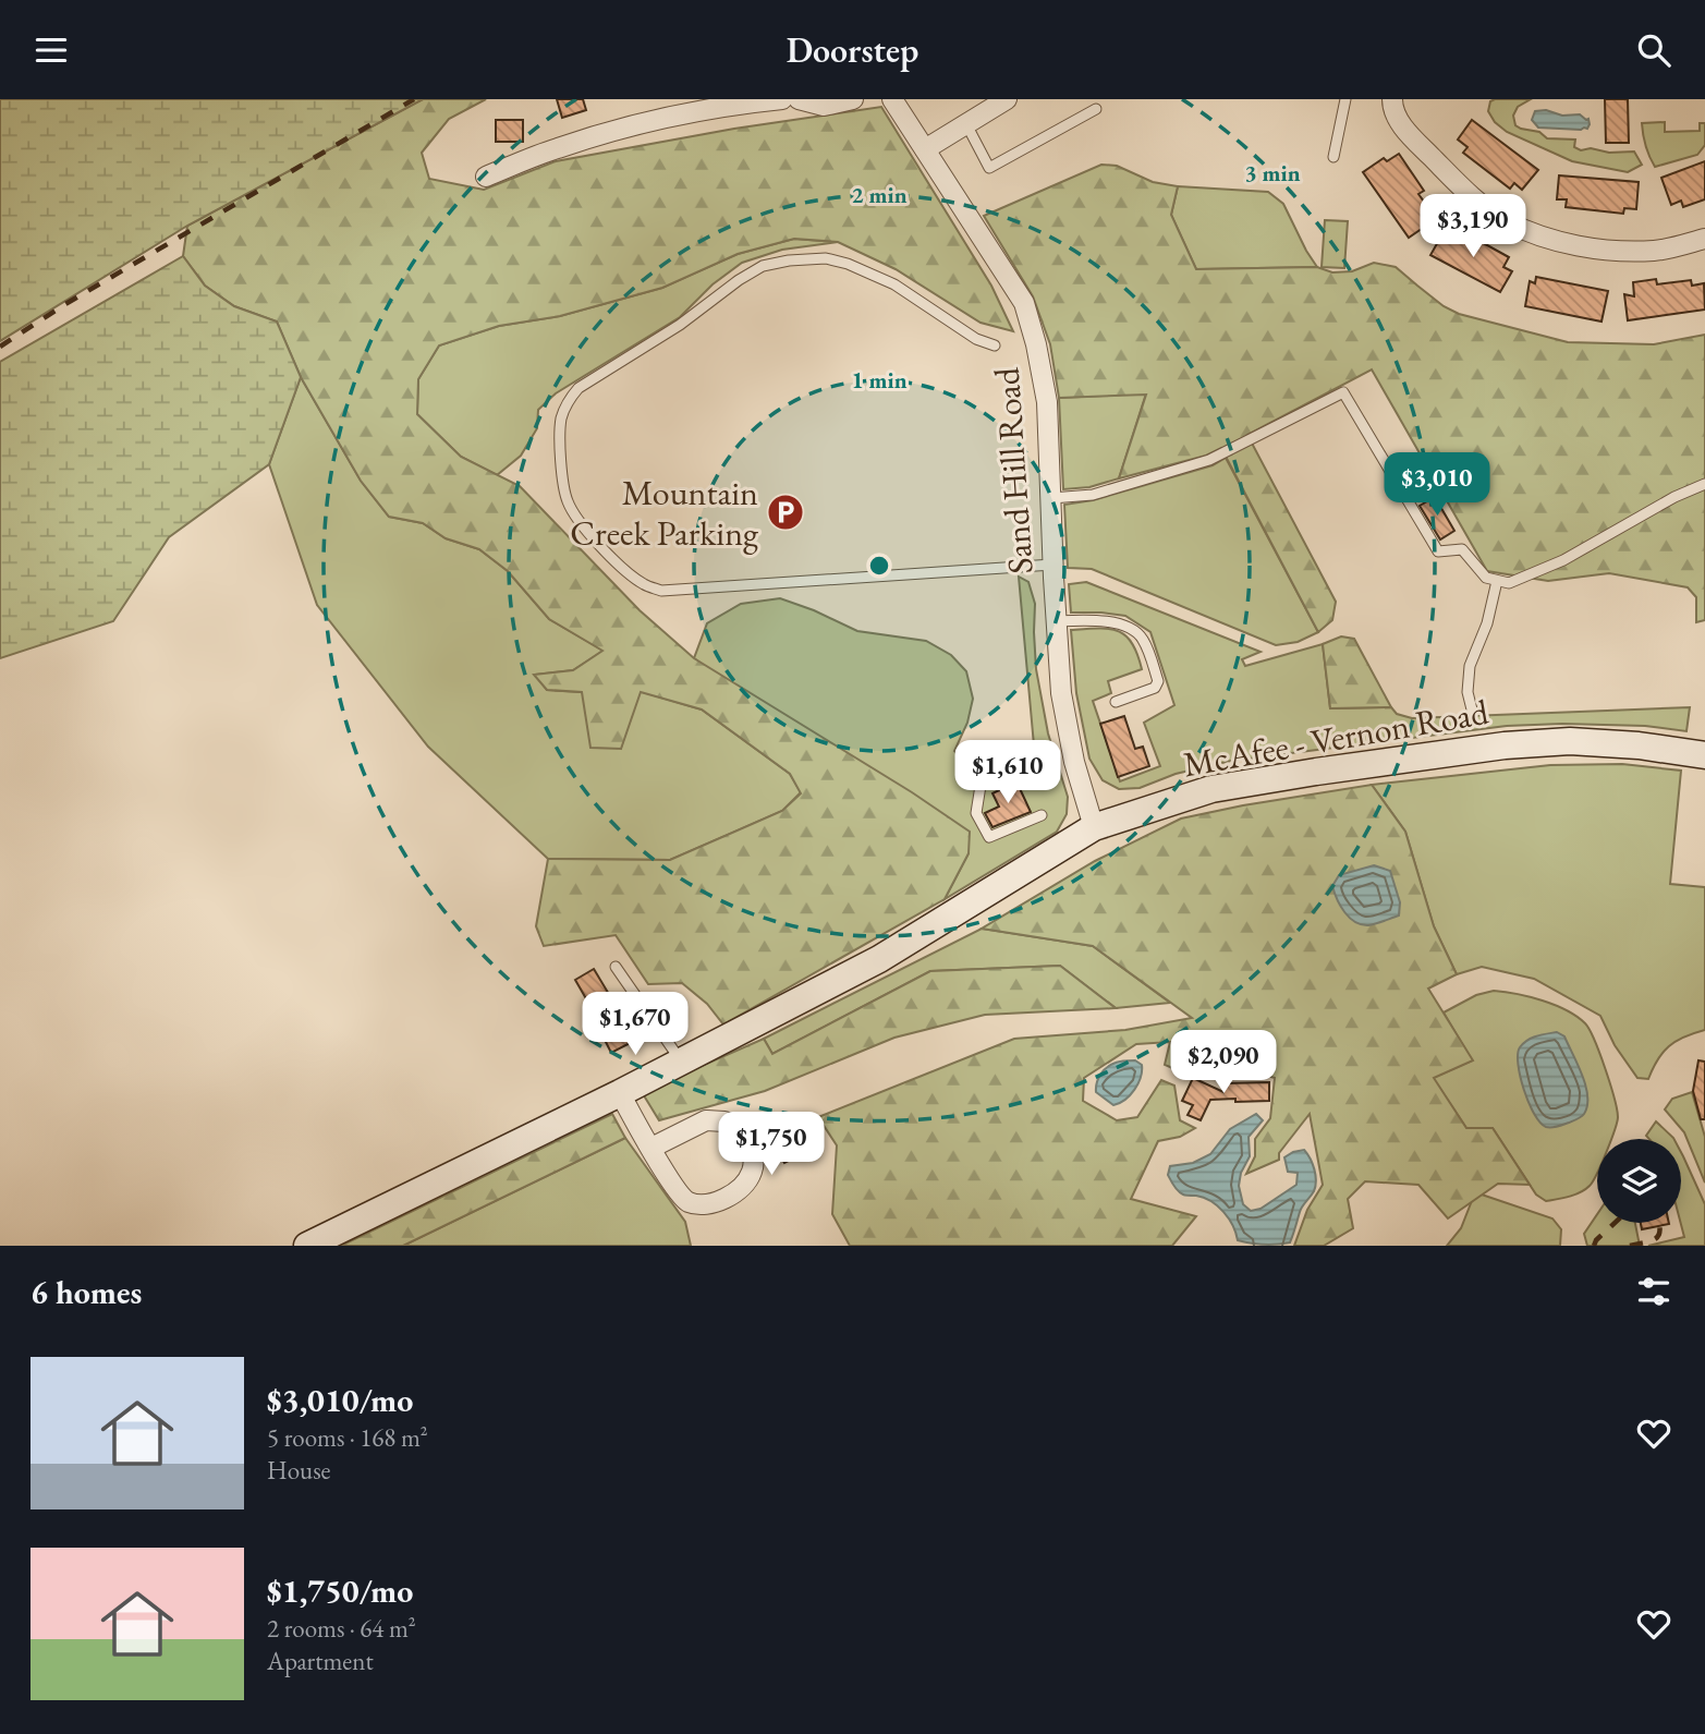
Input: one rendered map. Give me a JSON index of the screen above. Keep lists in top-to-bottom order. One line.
{"streets":{"main road":["McAfee - Vernon Road"],"street":["Sand Hill Road"]},"crossings":[["Sand Hill Road","McAfee - Vernon Road"]],"places":{"parking":["Mountain Creek Parking"]},"page":{"header":"Doorstep","price":["$3,190","$3,010","$1,610","$1,670","$2,090","$1,750"],"heading":"6 homes","list":[{"name":"$3,010/mo","note":"5 rooms · 168 m² · House"},{"name":"$1,750/mo","note":"2 rooms · 64 m² · Apartment"}]},"rings":["3 min","2 min","1 min"]}
